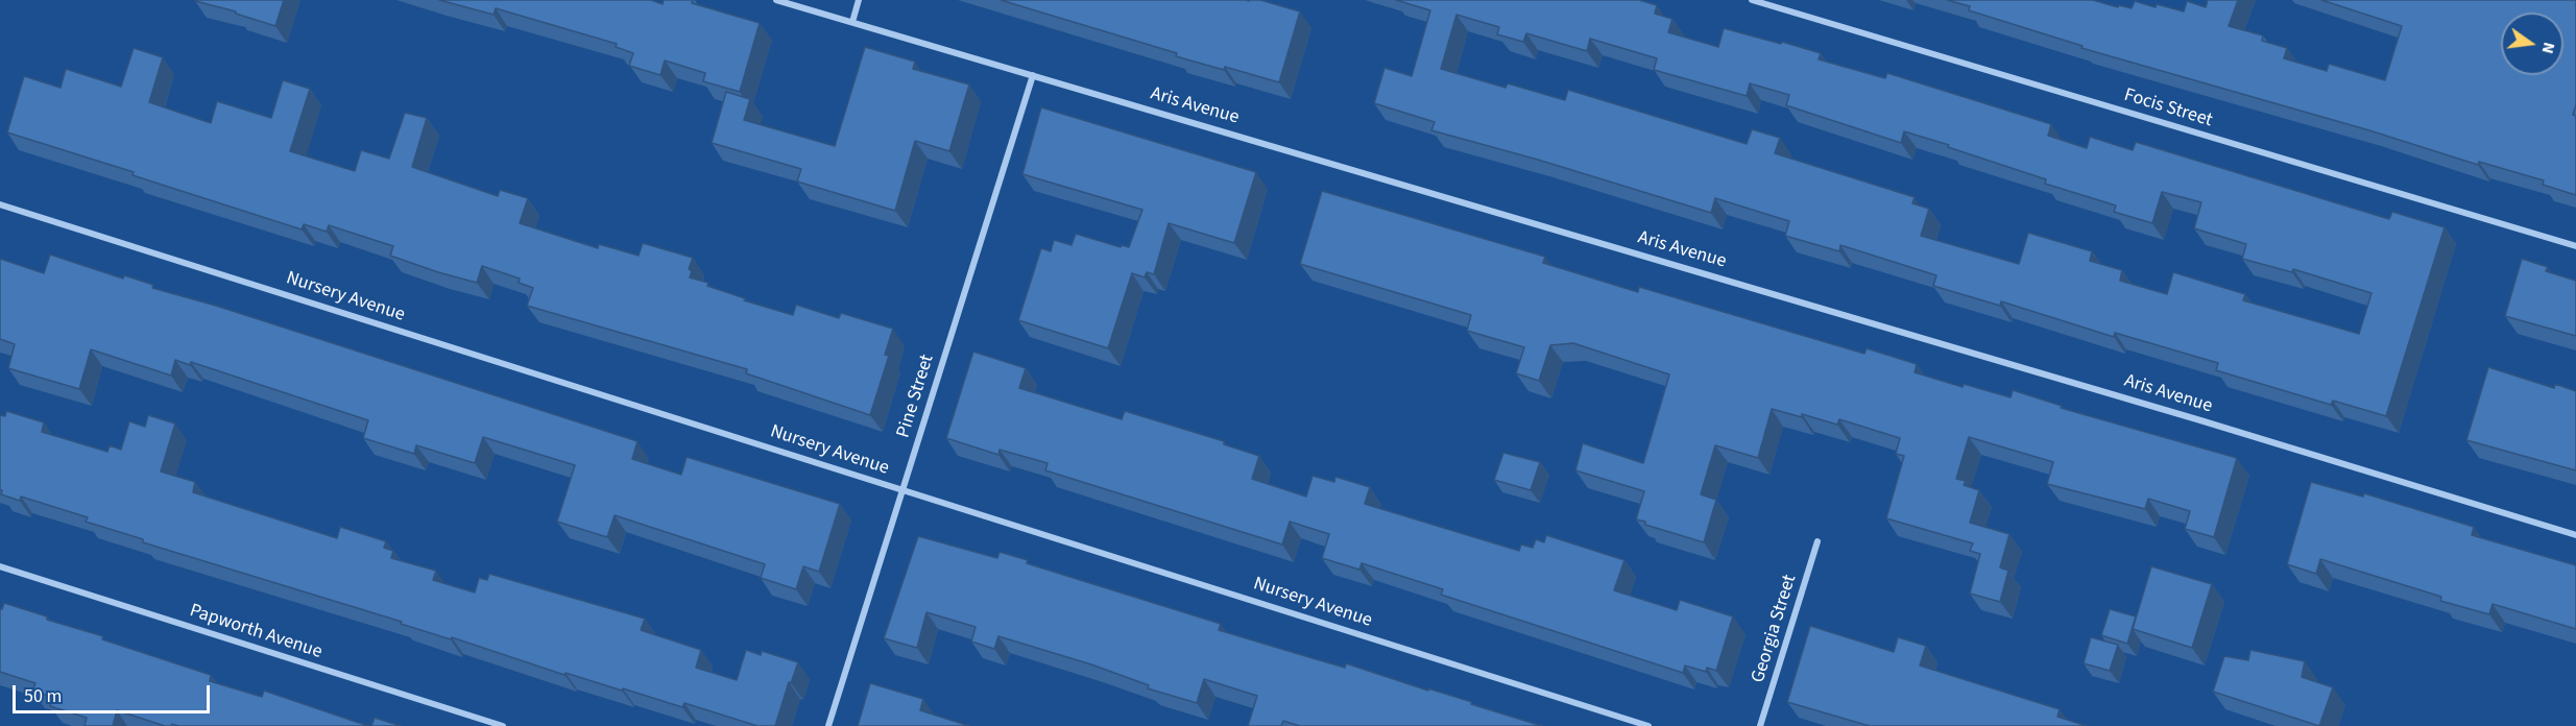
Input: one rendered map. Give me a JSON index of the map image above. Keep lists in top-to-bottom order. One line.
{"streets":{"street":["Aris Avenue","Focis Street","Nursery Avenue","Pine Street","Georgia Street","Papworth Avenue"]},"crossings":[["Aris Avenue","Pine Street"],["Nursery Avenue","Pine Street"]],"scale_bar":"50 m","north":"right"}
